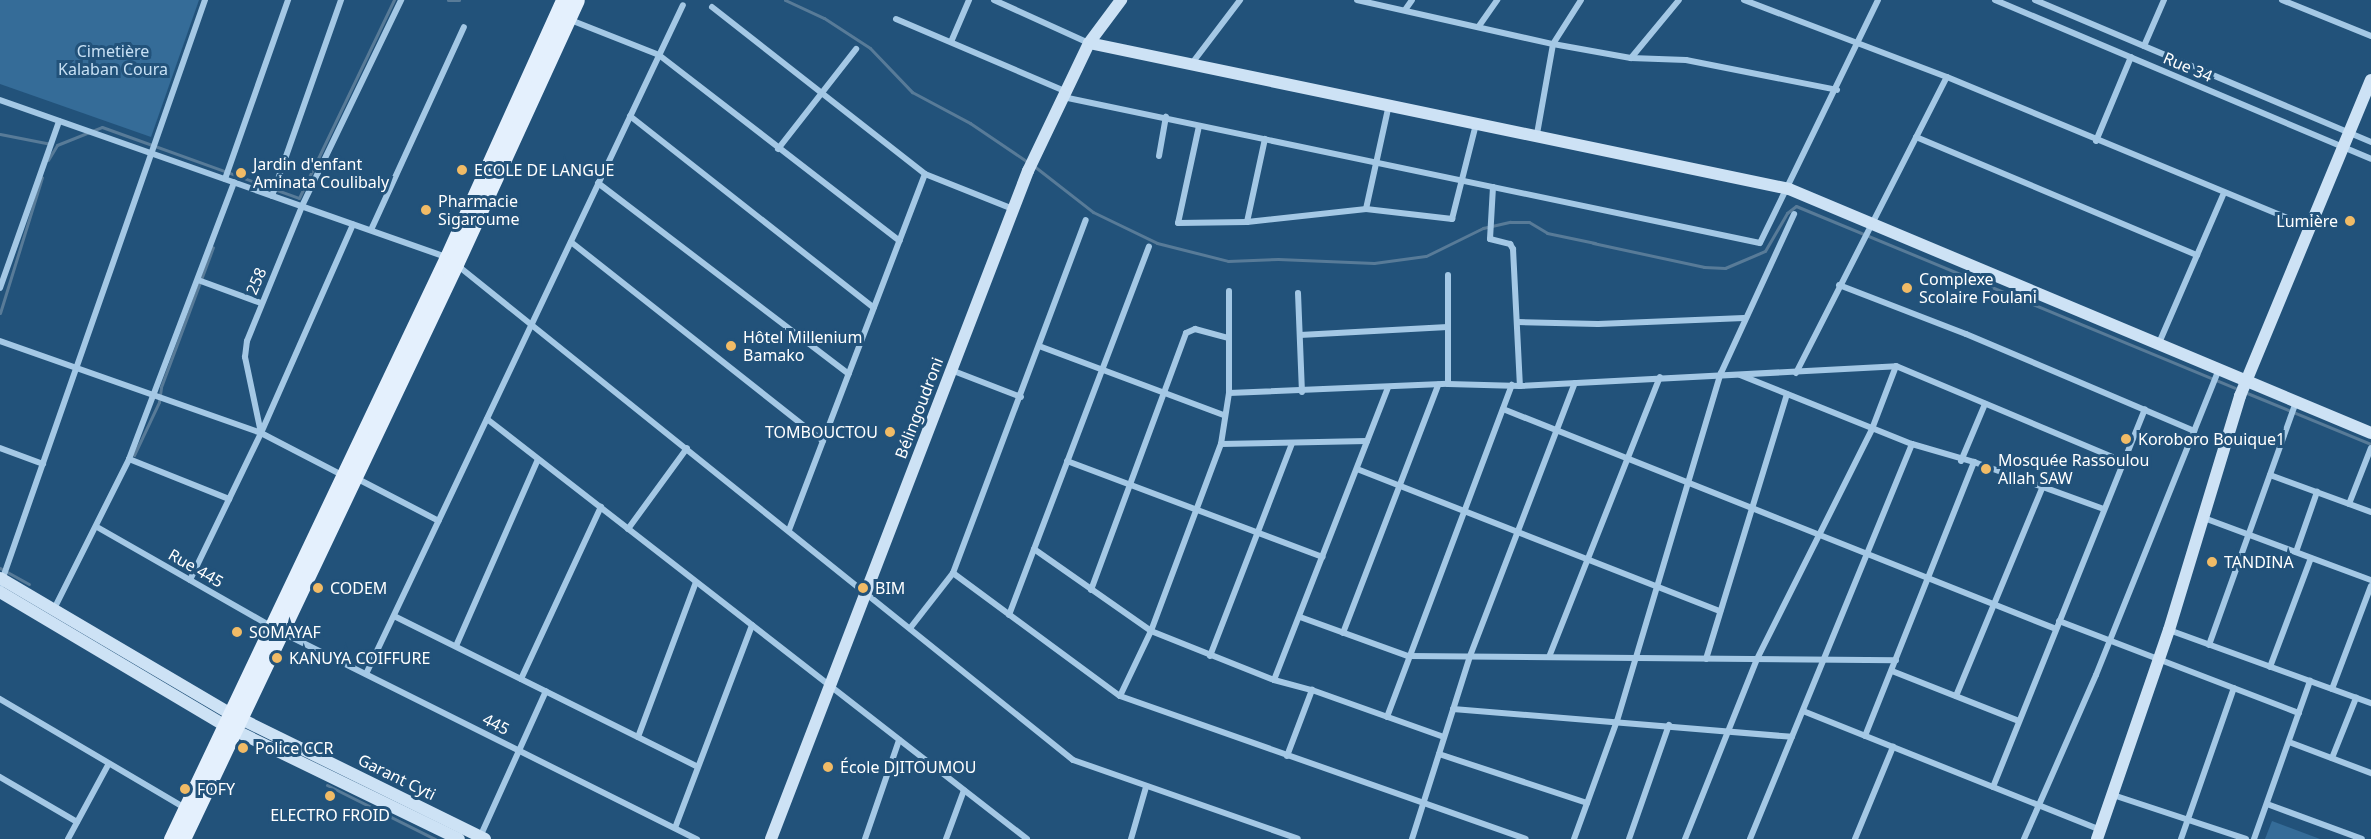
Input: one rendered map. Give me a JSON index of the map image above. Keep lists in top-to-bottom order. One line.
{"streets":{"street":["Rue 34","258","Bélingoudroni","Rue 445","445","Garant Cyti"]},"crossings":[["Rue 445","445"]],"parks":["Cimetière Kalaban Coura"],"places":["ECOLE DE LANGUE","Jardin d'enfant Aminata Coulibaly","Pharmacie Sigaroume","Lumière","Complexe Scolaire Foulani","Hôtel Millenium Bamako","TOMBOUCTOU","Koroboro Bouique1","Mosquée Rassoulou Allah SAW","TANDINA","CODEM","BIM","SOMAYAF","KANUYA COIFFURE","Police CCR","École DJITOUMOU","FOFY","ELECTRO FROID"]}
